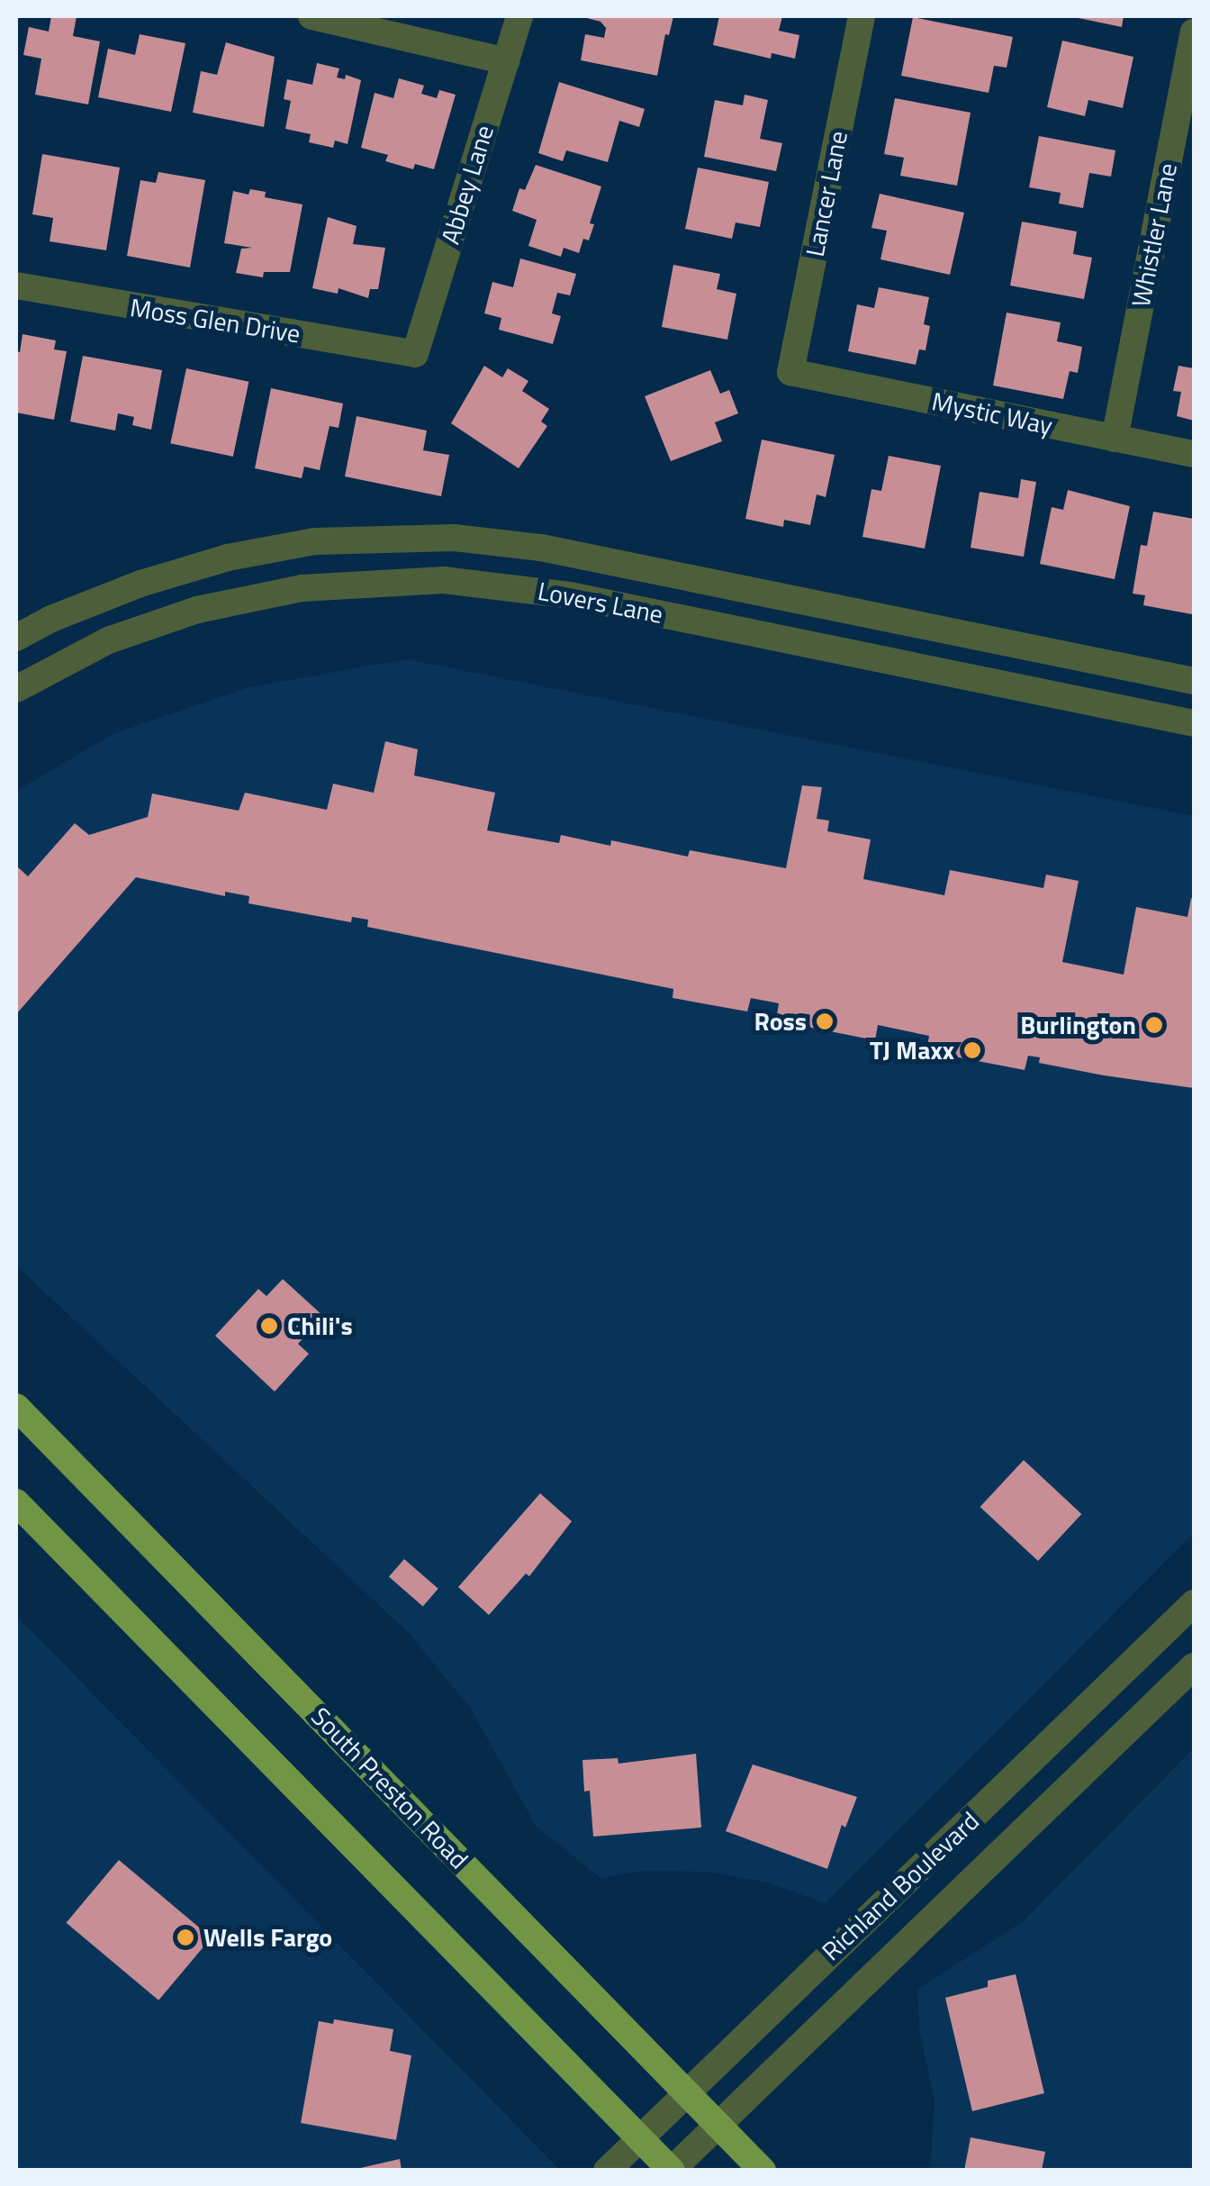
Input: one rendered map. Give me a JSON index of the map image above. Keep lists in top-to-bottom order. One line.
{"streets":{"main road":["South Preston Road"],"street":["Abbey Lane","Lancer Lane","Whistler Lane","Moss Glen Drive","Mystic Way","Lovers Lane","Richland Boulevard"]},"crossings":[["Abbey Lane","Moss Glen Drive"],["Lancer Lane","Mystic Way"],["Whistler Lane","Mystic Way"],["South Preston Road","Richland Boulevard"]],"places":["Ross","Burlington","TJ Maxx","Chili's","Wells Fargo"]}
